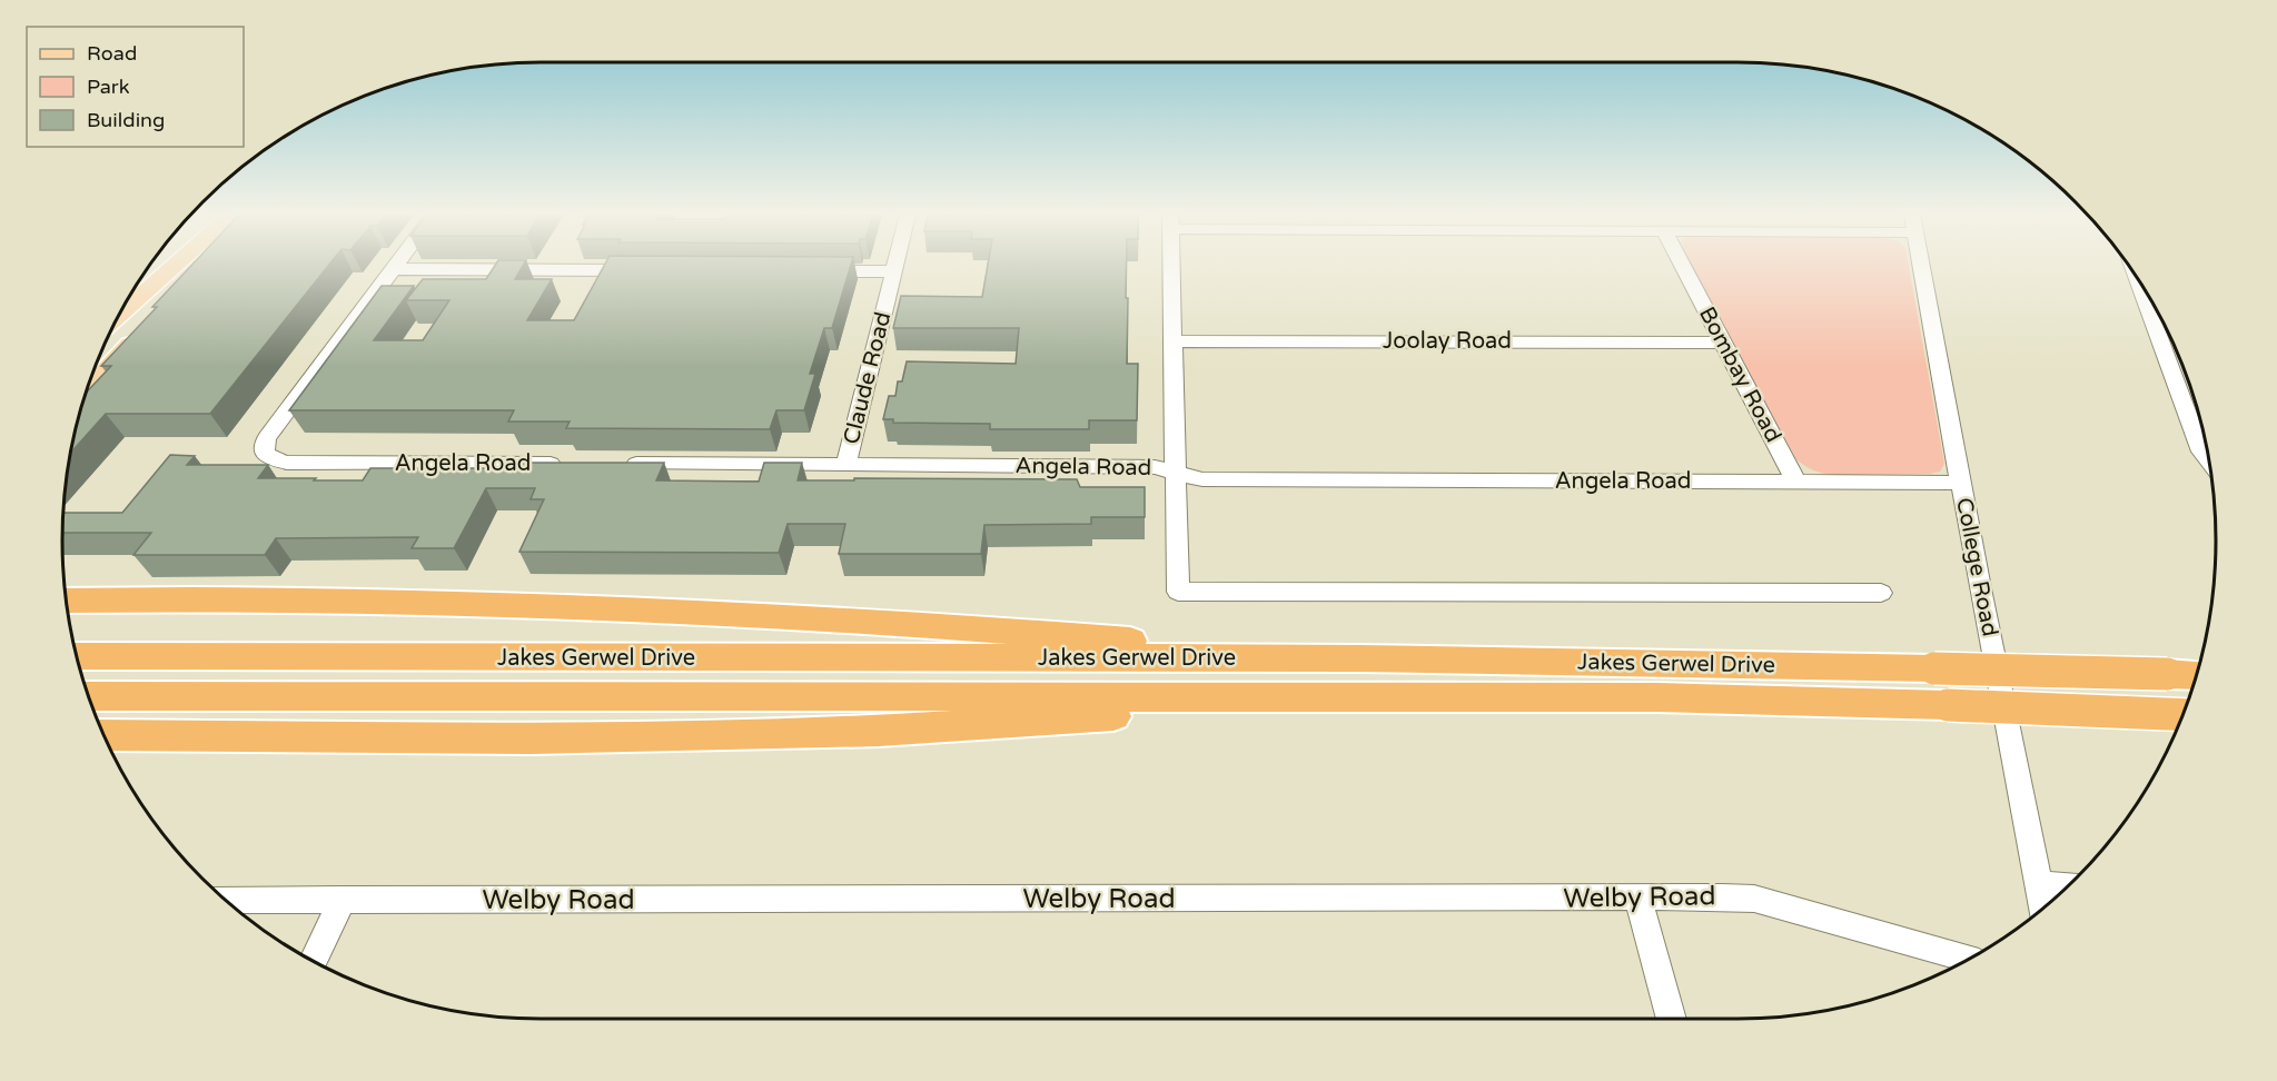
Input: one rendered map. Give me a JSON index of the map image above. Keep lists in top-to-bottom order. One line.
{"streets":{"highway":["Jakes Gerwel Drive"],"street":["Joolay Road","Bombay Road","Claude Road","Angela Road","College Road","Welby Road"]},"crossings":[["Joolay Road","Bombay Road"],["Bombay Road","Angela Road"],["Claude Road","Angela Road"],["Angela Road","College Road"]],"legend":["Road","Park","Building"]}
